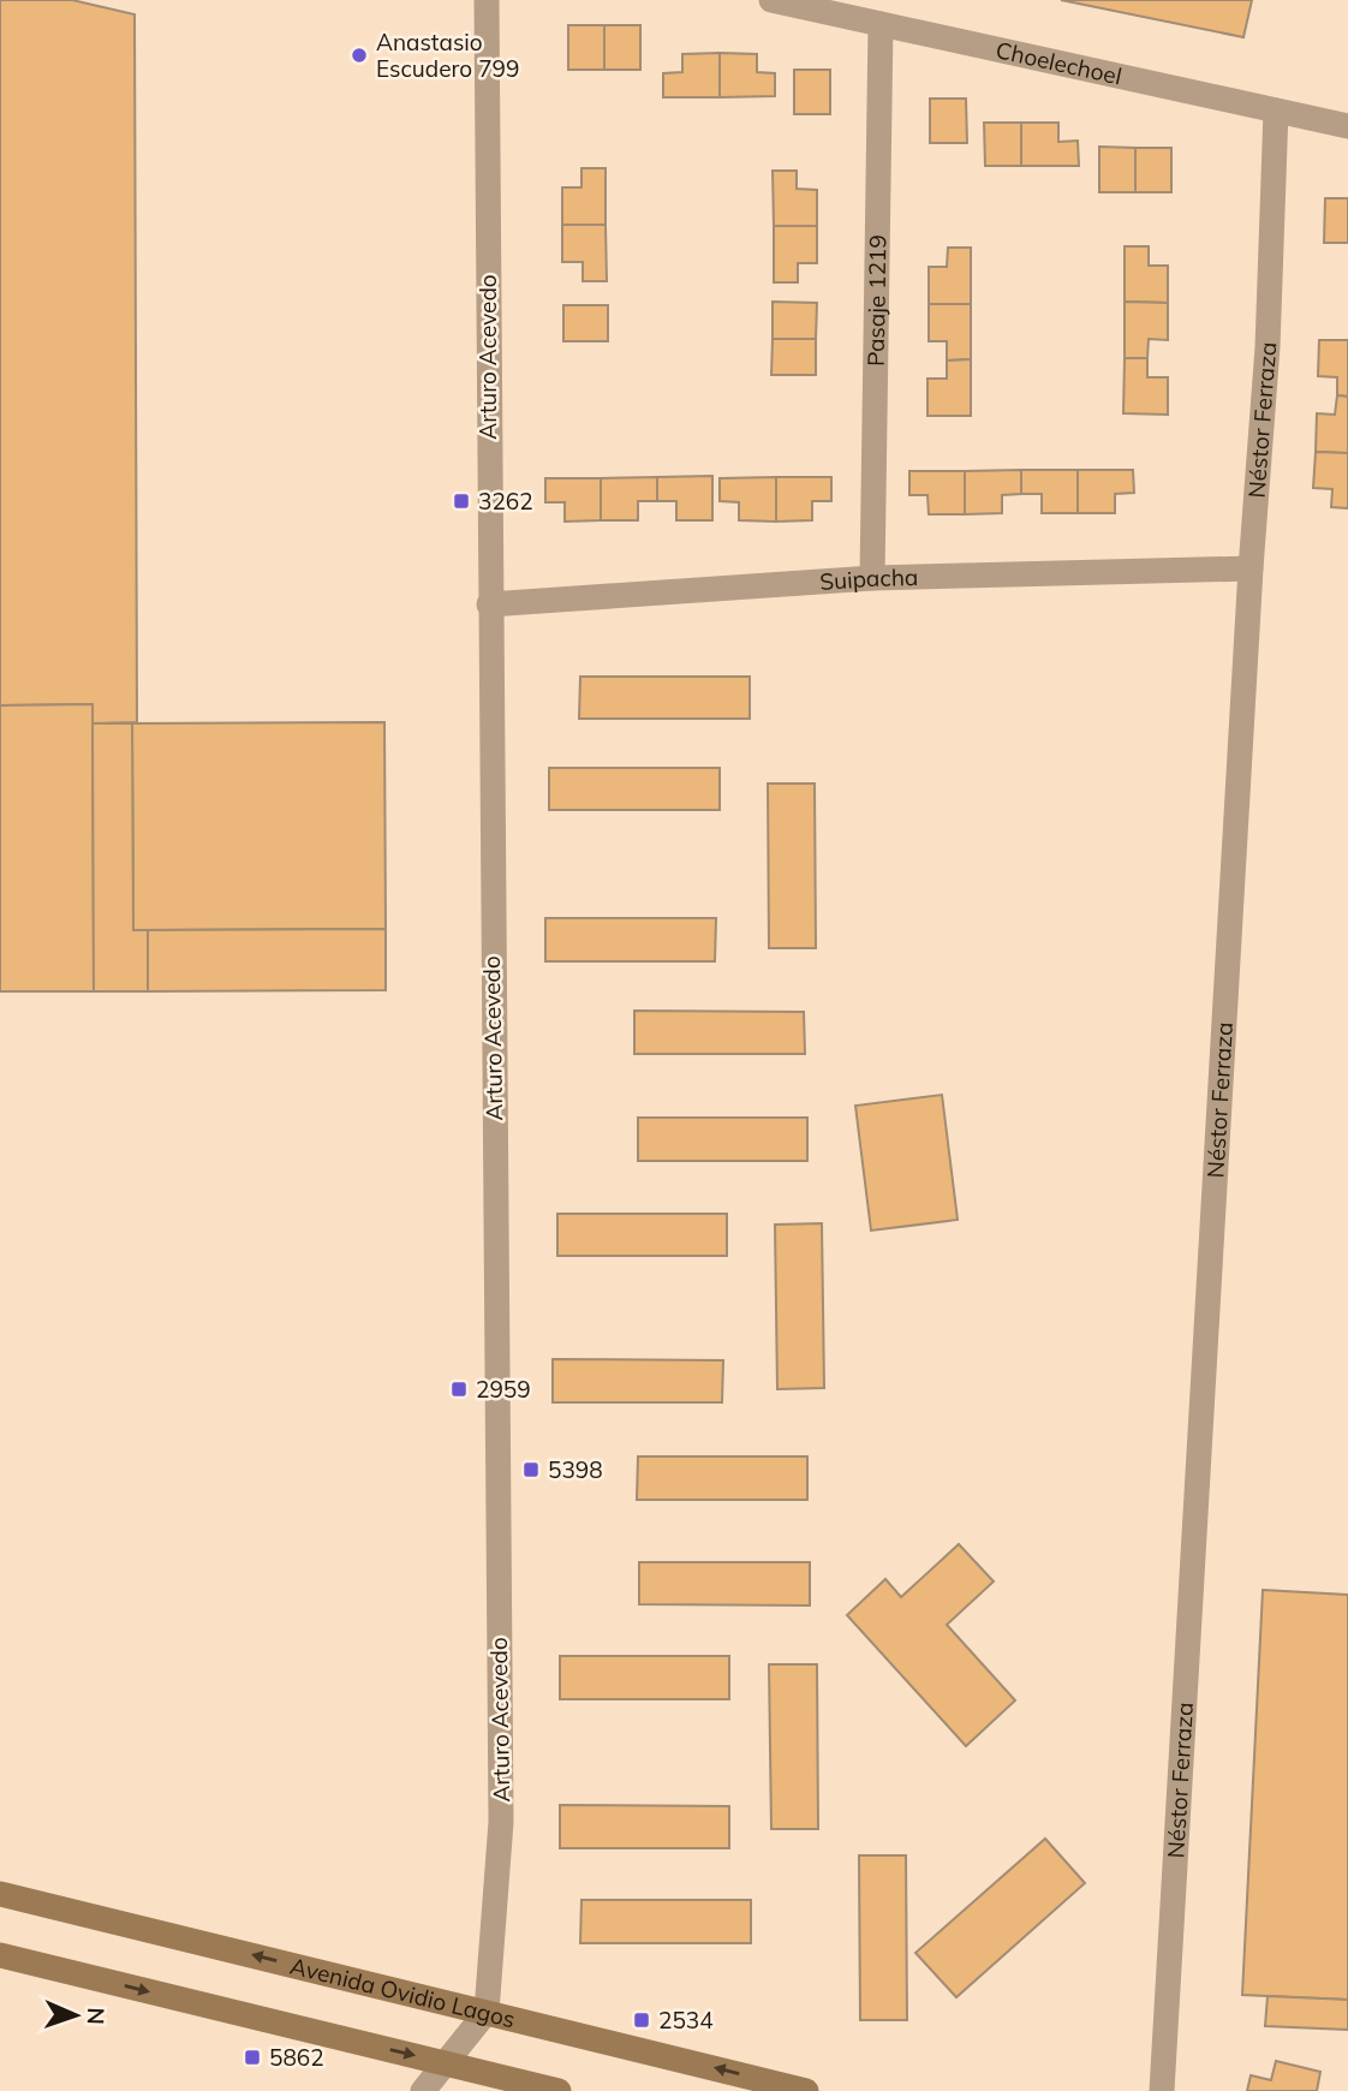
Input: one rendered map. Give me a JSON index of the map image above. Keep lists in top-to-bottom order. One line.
{"streets":{"main road":["Avenida Ovidio Lagos"],"street":["Choelechoel","Pasaje 1219","Arturo Acevedo","Néstor Ferraza","Suipacha"]},"crossings":[["Choelechoel","Pasaje 1219"],["Choelechoel","Néstor Ferraza"],["Pasaje 1219","Suipacha"],["Arturo Acevedo","Suipacha"],["Arturo Acevedo","Avenida Ovidio Lagos"],["Néstor Ferraza","Suipacha"]],"places":{"other":["Anastasio Escudero 799"],"transit":["3262","2959","5398","2534","5862"]},"north":"right"}
